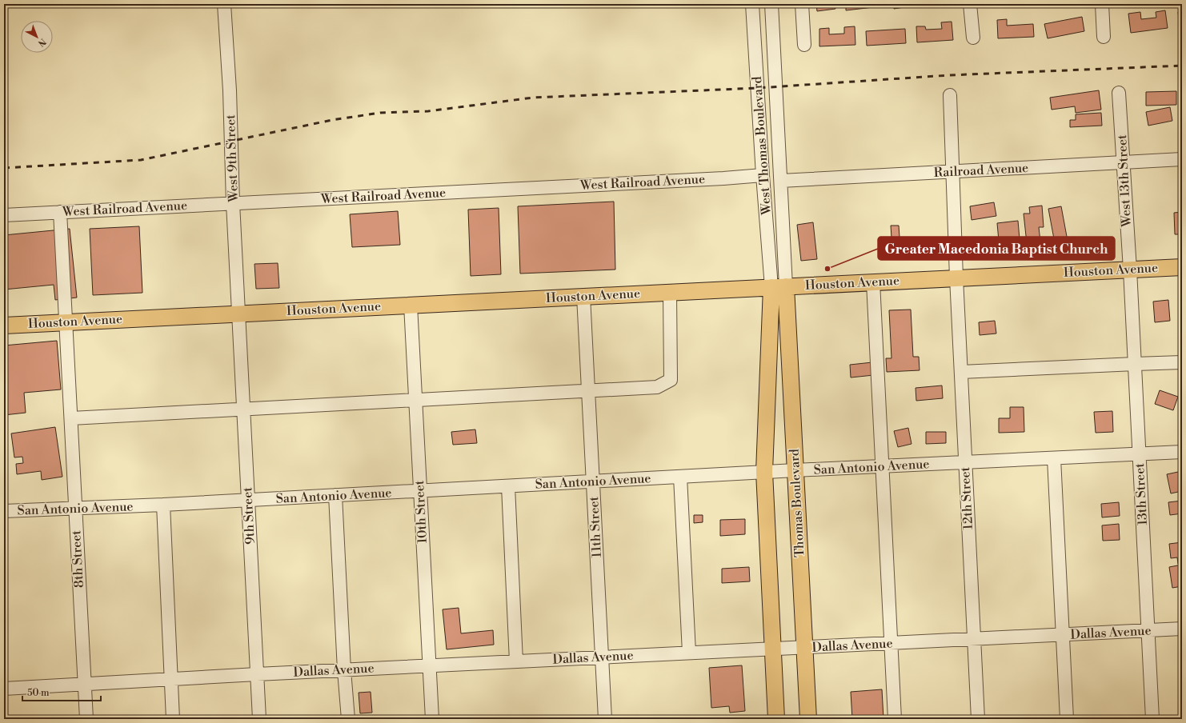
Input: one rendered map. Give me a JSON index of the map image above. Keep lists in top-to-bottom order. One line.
{"streets":{"main road":["Houston Avenue","Thomas Boulevard"],"street":["West Thomas Boulevard","West 9th Street","Railroad Avenue","West 13th Street","West Railroad Avenue","San Antonio Avenue","13th Street","12th Street","10th Street","9th Street","11th Street","8th Street","Dallas Avenue"]},"crossings":[["West Thomas Boulevard","Railroad Avenue"],["West Thomas Boulevard","West Railroad Avenue"],["West Thomas Boulevard","Houston Avenue"],["West Thomas Boulevard","Thomas Boulevard"],["West 9th Street","West Railroad Avenue"],["West 9th Street","Houston Avenue"],["West 9th Street","9th Street"],["Railroad Avenue","West 13th Street"],["Railroad Avenue","12th Street"],["West 13th Street","Houston Avenue"],["West 13th Street","13th Street"],["West Railroad Avenue","8th Street"],["Houston Avenue","13th Street"],["Houston Avenue","12th Street"],["Houston Avenue","Thomas Boulevard"],["Houston Avenue","10th Street"],["Houston Avenue","9th Street"],["Houston Avenue","11th Street"],["Houston Avenue","8th Street"],["San Antonio Avenue","13th Street"],["San Antonio Avenue","12th Street"],["San Antonio Avenue","Thomas Boulevard"],["San Antonio Avenue","10th Street"],["San Antonio Avenue","9th Street"],["San Antonio Avenue","11th Street"],["San Antonio Avenue","8th Street"],["13th Street","Dallas Avenue"],["12th Street","Dallas Avenue"],["Thomas Boulevard","Dallas Avenue"],["10th Street","Dallas Avenue"],["9th Street","Dallas Avenue"],["11th Street","Dallas Avenue"],["8th Street","Dallas Avenue"]],"places":["Greater Macedonia Baptist Church"],"scale_bar":"50 m","north":"bottom right"}
